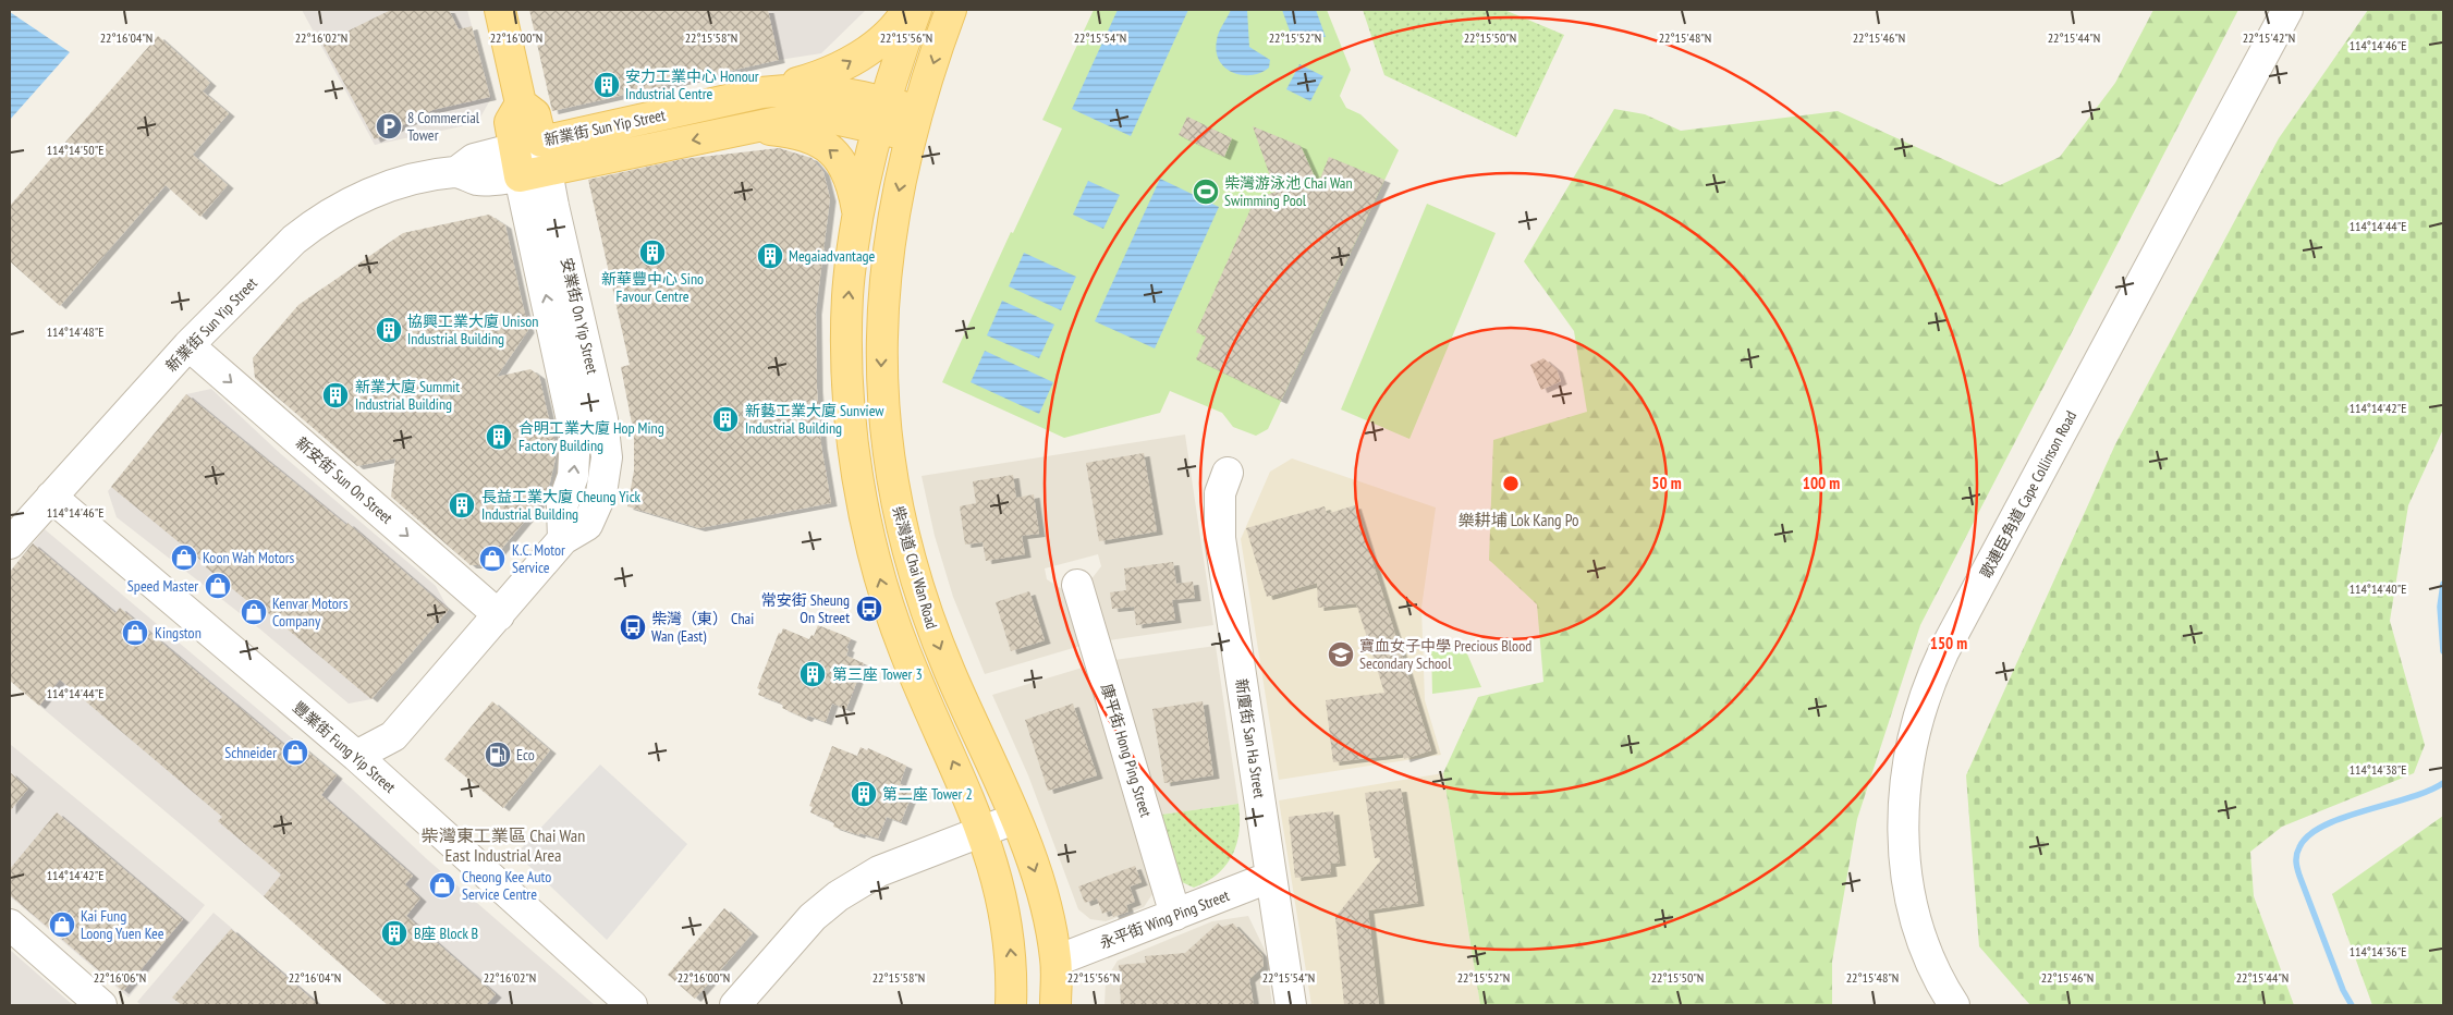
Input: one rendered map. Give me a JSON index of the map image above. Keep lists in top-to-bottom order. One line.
{"streets":{"main road":["新業街 Sun Yip Street","安業街 On Yip Street","柴灣道 Chai Wan Road"],"street":["新安街 Sun On Street","歌連臣角道 Cape Collinson Road","新廈街 San Ha Street","豐業街 Fung Yip Street","康平街 Hong Ping Street","永平街 Wing Ping Street"]},"crossings":[["新業街 Sun Yip Street","安業街 On Yip Street"],["新業街 Sun Yip Street","新安街 Sun On Street"],["新業街 Sun Yip Street","柴灣道 Chai Wan Road"],["新業街 Sun Yip Street","豐業街 Fung Yip Street"],["安業街 On Yip Street","新安街 Sun On Street"],["安業街 On Yip Street","豐業街 Fung Yip Street"],["柴灣道 Chai Wan Road","永平街 Wing Ping Street"],["新廈街 San Ha Street","永平街 Wing Ping Street"],["康平街 Hong Ping Street","永平街 Wing Ping Street"]],"one_way":["新安街 Sun On Street"],"districts":["樂耕埔 Lok Kang Po","柴灣東工業區 Chai Wan East Industrial Area"],"places":{"building":["安力工業中心 Honour Industrial Centre","新華豐中心 Sino Favour Centre","Megaiadvantage","協興工業大廈 Unison Industrial Building","新業大廈 Summit Industrial Building","新藝工業大廈 Sunview Industrial Building","合明工業大廈 Hop Ming Factory Building","長益工業大廈 Cheung Yick Industrial Building","第三座 Tower 3","第二座 Tower 2","B座 Block B"],"parking":["8 Commercial Tower"],"sports":["柴灣游泳池 Chai Wan Swimming Pool"],"shop":["Koon Wah Motors","K.C. Motor Service","Speed Master","Kenvar Motors Company","Kingston","Schneider","Cheong Kee Auto Service Centre","Kai Fung Loong Yuen Kee"],"bus stop":["常安街 Sheung On Street","柴灣（東） Chai Wan (East)"],"school or university":["寶血女子中學 Precious Blood Secondary School"],"fuel station":["Eco"]},"coordinates":["22°16'00\"N","22°15'58\"N","22°15'52\"N","22°15'50\"N","22°15'48\"N","22°15'42\"N","22°16'04\"N","22°16'02\"N","22°15'56\"N","22°15'54\"N","22°15'46\"N","22°15'44\"N","114°14'46\"E","114°14'50\"E","114°14'44\"E","114°14'48\"E","114°14'42\"E","114°14'40\"E","114°14'38\"E","114°14'36\"E","22°16'06\"N"],"rings":["50 m","100 m","150 m"]}
